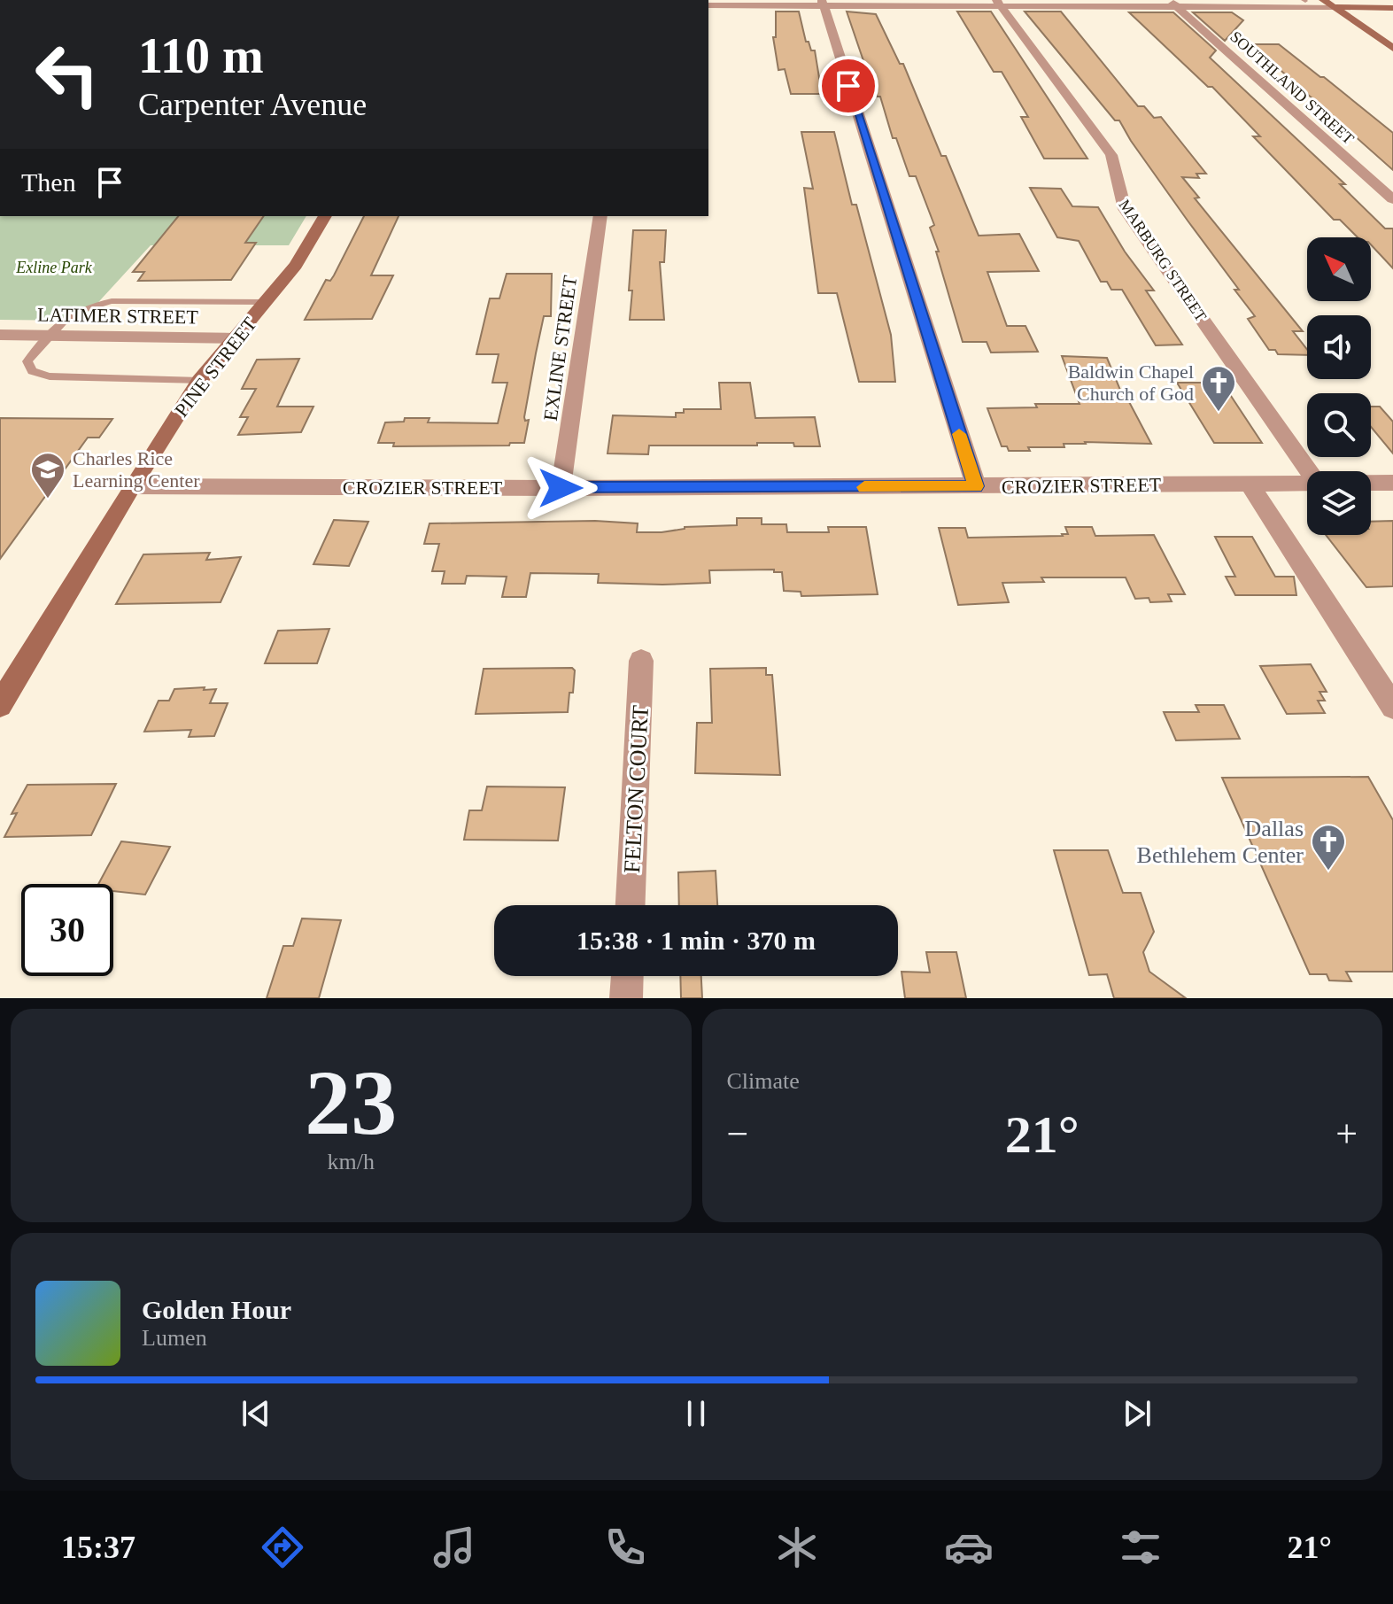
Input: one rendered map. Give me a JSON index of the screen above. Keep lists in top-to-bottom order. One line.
{"streets":{"street":["SOUTHLAND STREET","MARBURG STREET","LATIMER STREET","EXLINE STREET","PINE STREET","CROZIER STREET","FELTON COURT"]},"crossings":[["LATIMER STREET","PINE STREET"],["EXLINE STREET","CROZIER STREET"],["PINE STREET","CROZIER STREET"]],"parks":["Exline Park"],"places":{"church":["Baldwin Chapel Church of God","Dallas Bethlehem Center"],"school or university":["Charles Rice Learning Center"]},"north":"top left","page":{"turn":["110 m","Carpenter Avenue"],"then":"Then","limit":"30","trip":"15:38 · 1 min · 370 m","tile":[["23","km/h"],"Climate"],"heat":["−","21°","+"],"song":["Golden Hour","Lumen"],"tabs":["15:37","21°"]}}
